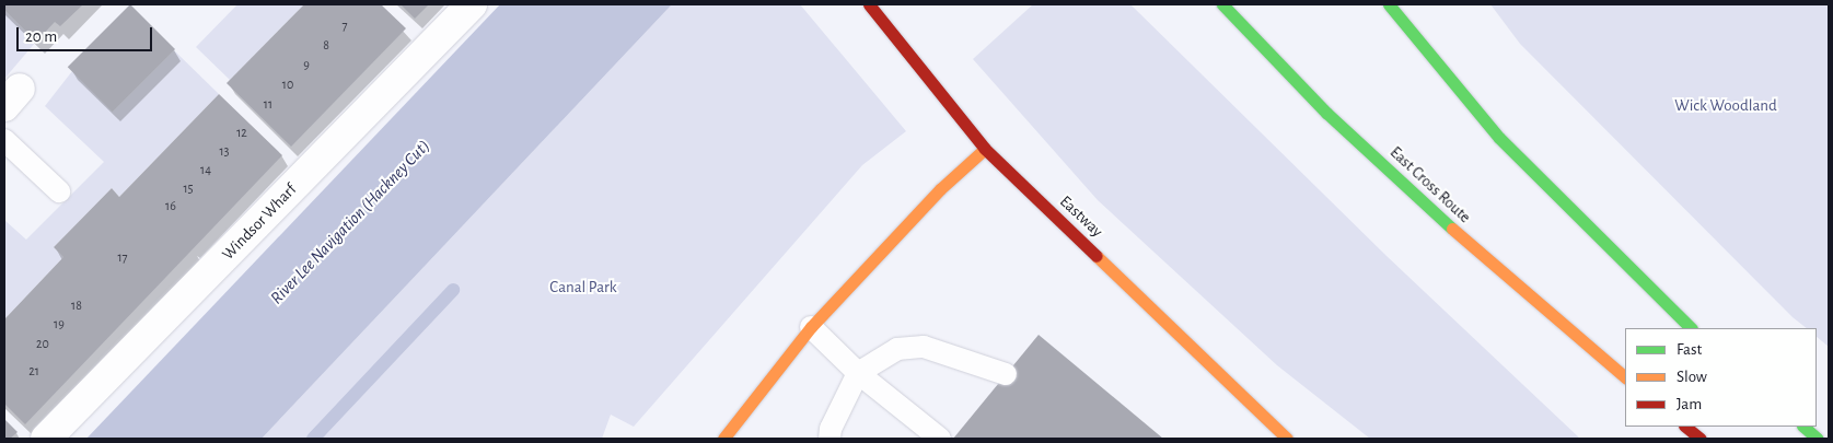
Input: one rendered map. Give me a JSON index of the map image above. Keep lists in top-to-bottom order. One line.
{"streets":{"main road":["East Cross Route","Eastway"],"street":["Windsor Wharf"]},"water":["River Lee Navigation (Hackney Cut)"],"parks":["Wick Woodland","Canal Park"],"house_numbers":["7","8","9","10","11","12","13","14","15","16","17","18","19","20","21"],"legend":["Fast","Slow","Jam"],"scale_bar":"20 m"}
